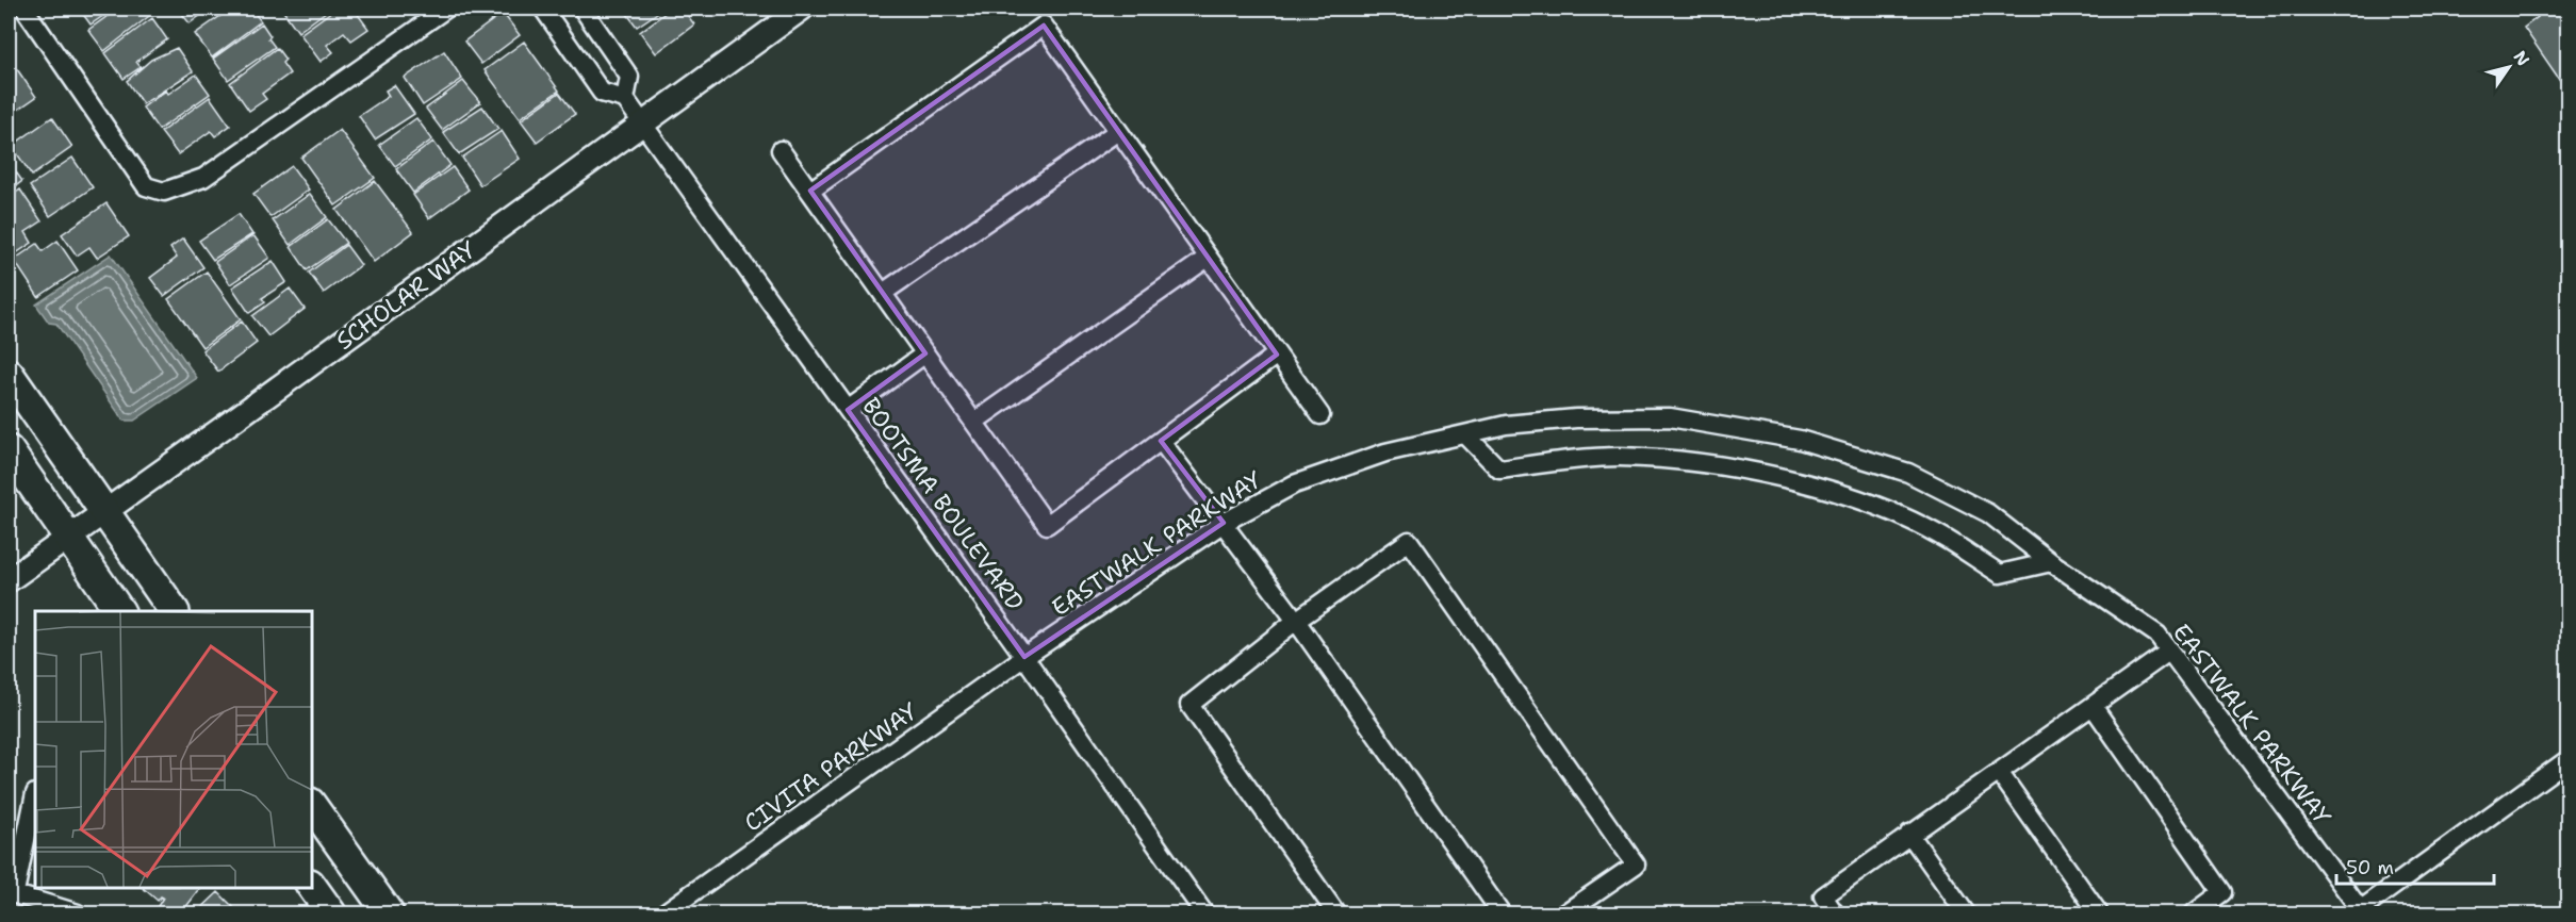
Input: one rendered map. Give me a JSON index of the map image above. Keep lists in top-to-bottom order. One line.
{"streets":{"street":["SCHOLAR WAY","BOOTSMA BOULEVARD","EASTWALK PARKWAY","CIVITA PARKWAY"]},"crossings":[["SCHOLAR WAY","BOOTSMA BOULEVARD"],["BOOTSMA BOULEVARD","EASTWALK PARKWAY"],["BOOTSMA BOULEVARD","CIVITA PARKWAY"],["EASTWALK PARKWAY","CIVITA PARKWAY"]],"scale_bar":"50 m","north":"top right"}
